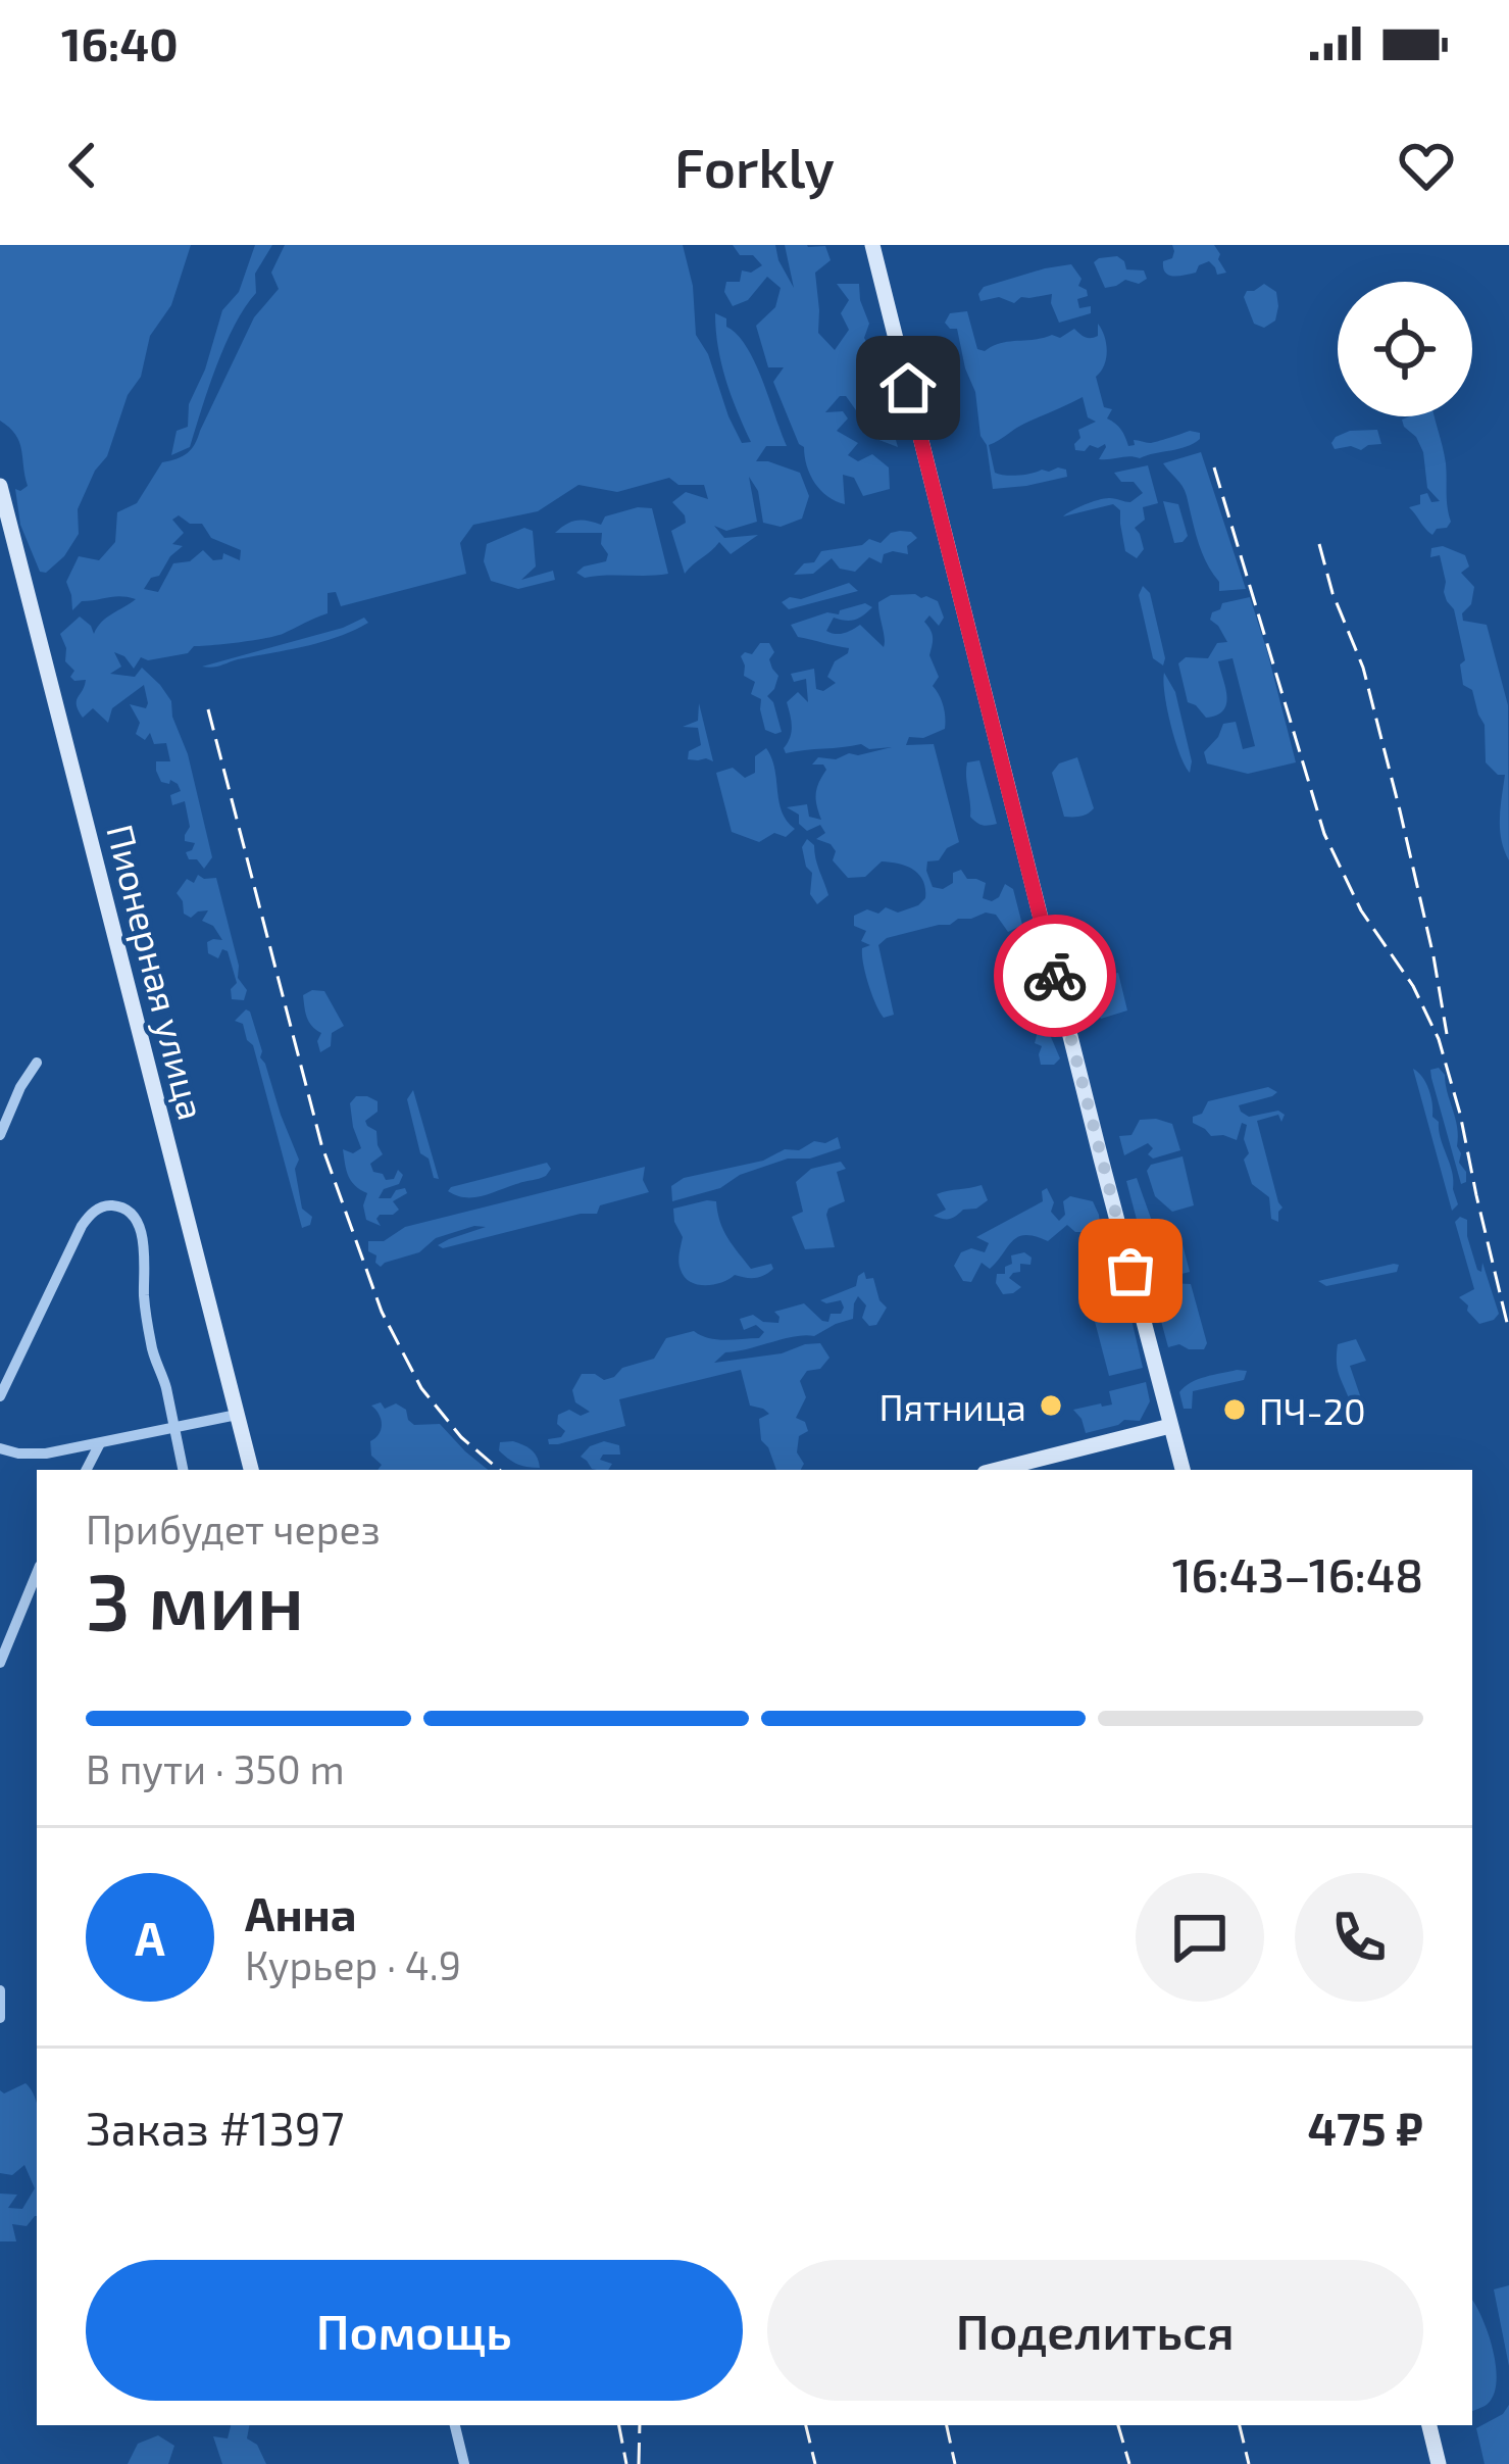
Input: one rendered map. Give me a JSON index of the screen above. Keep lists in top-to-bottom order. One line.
{"streets":{"main road":["Пионерная улица"]},"places":["Пятница","ПЧ-20"],"page":{"status":"16:40","header":"Forkly","heading":["3 мин","Прибудет через","16:43–16:48"],"panel":["Анна","Курьер · 4.9","Заказ #1397","475 ₽"],"bar":"В пути · 350 m","round":"А","buttons":["Помощь","Поделиться"]}}
